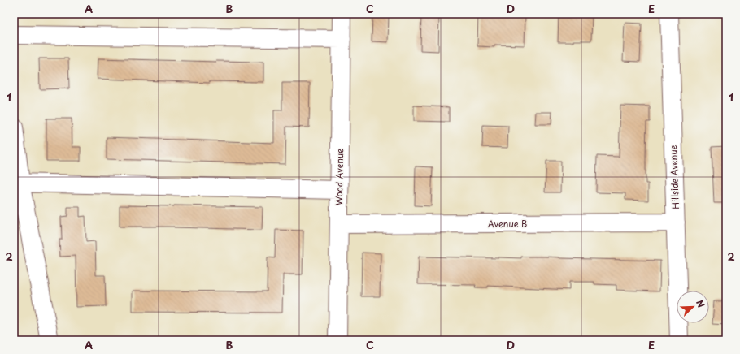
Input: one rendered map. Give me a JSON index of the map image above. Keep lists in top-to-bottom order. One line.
{"streets":{"street":["Wood Avenue","Hillside Avenue","Avenue B"]},"crossings":[["Wood Avenue","Avenue B"],["Hillside Avenue","Avenue B"]],"north":"top right","grid":{"columns":["A","B","C","D","E"],"rows":["1","2"]}}
